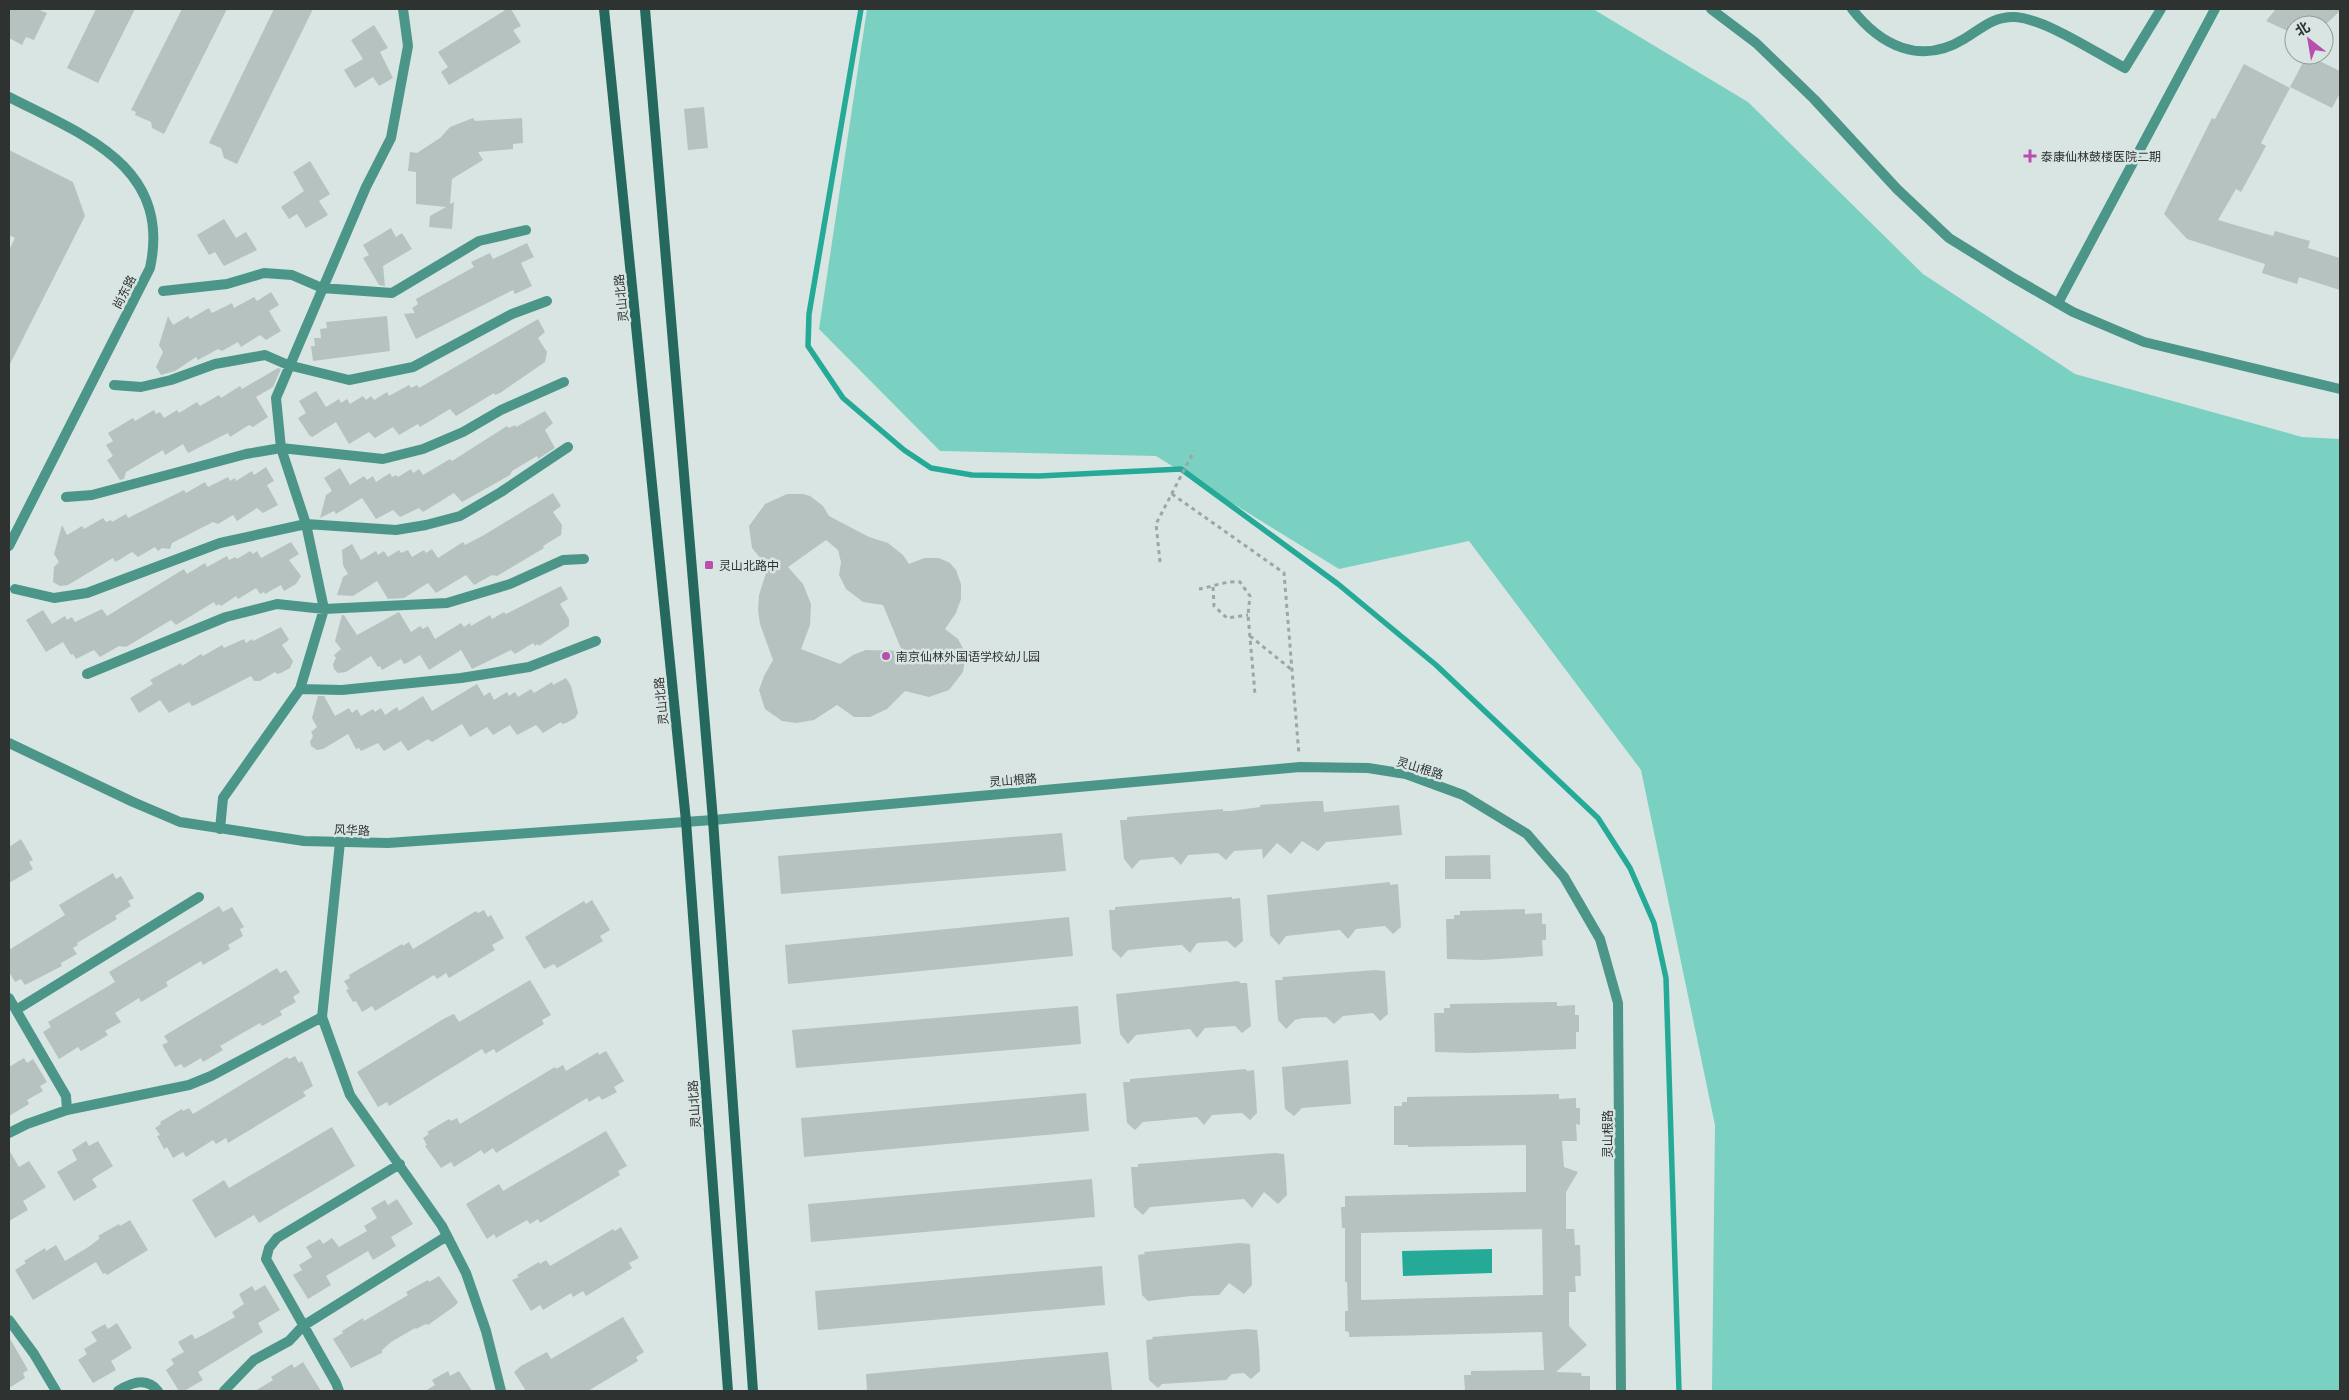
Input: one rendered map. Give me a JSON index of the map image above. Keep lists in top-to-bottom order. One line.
{"streets":{"main road":["灵山北路"],"street":["尚东路","灵山根路","风华路"]},"crossings":[["灵山北路","风华路"],["灵山根路","风华路"]],"places":{"health":["泰康仙林鼓楼医院二期"],"transit":["灵山北路中"],"other":["南京仙林外国语学校幼儿园"]},"north":"top left"}
